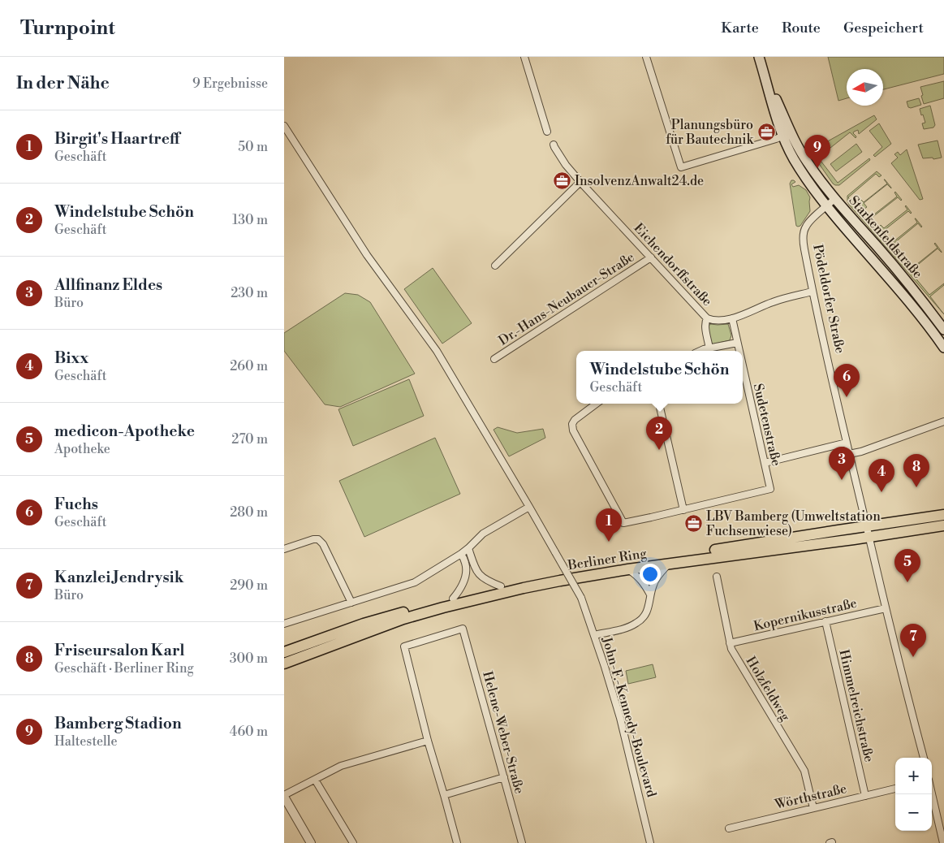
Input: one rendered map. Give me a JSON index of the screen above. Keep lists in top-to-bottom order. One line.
{"streets":{"main road":["Starkenfeldstraße","Berliner Ring"],"street":["Eichendorffstraße","Dr.-Hans-Neubauer-Straße","Pödeldorfer Straße","Sudetenstraße","Kopernikusstraße","Holzfeldweg","Himmelreichstraße","John-F.-Kennedy-Boulevard","Helene-Weber-Straße","Wörthstraße"]},"crossings":[["Starkenfeldstraße","Pödeldorfer Straße"],["Eichendorffstraße","Dr.-Hans-Neubauer-Straße"],["Eichendorffstraße","Pödeldorfer Straße"],["Eichendorffstraße","Sudetenstraße"],["Pödeldorfer Straße","Berliner Ring"],["Pödeldorfer Straße","Kopernikusstraße"],["Kopernikusstraße","Holzfeldweg"],["Kopernikusstraße","Himmelreichstraße"],["Holzfeldweg","Wörthstraße"],["Himmelreichstraße","Wörthstraße"]],"places":{"office":["Planungsbüro für Bautechnik","InsolvenzAnwalt24.de","LBV Bamberg (Umweltstation Fuchsenwiese)"]},"north":"left","page":{"header":"Turnpoint","nav":["Karte","Route","Gespeichert"],"heading":["In der Nähe","9 Ergebnisse"],"list":[{"mark":"1","name":"Birgit's Haartreff","note":"Geschäft","value":"50 m"},{"mark":"2","name":"Windelstube Schön","note":"Geschäft","value":"130 m"},{"mark":"3","name":"Allfinanz Eldes","note":"Büro","value":"230 m"},{"mark":"4","name":"Bixx","note":"Geschäft","value":"260 m"},{"mark":"5","name":"medicon-Apotheke","note":"Apotheke","value":"270 m"},{"mark":"6","name":"Fuchs","note":"Geschäft","value":"280 m"},{"mark":"7","name":"Kanzlei Jendrysik","note":"Büro","value":"290 m"},{"mark":"8","name":"Friseursalon Karl","note":"Geschäft · Berliner Ring","value":"300 m"},{"mark":"9","name":"Bamberg Stadion","note":"Haltestelle","value":"460 m"}],"pins":["9","6","2","3","8","4","1","5","7"],"popup":["Windelstube Schön","Geschäft"],"map_buttons":["+","−"]}}
